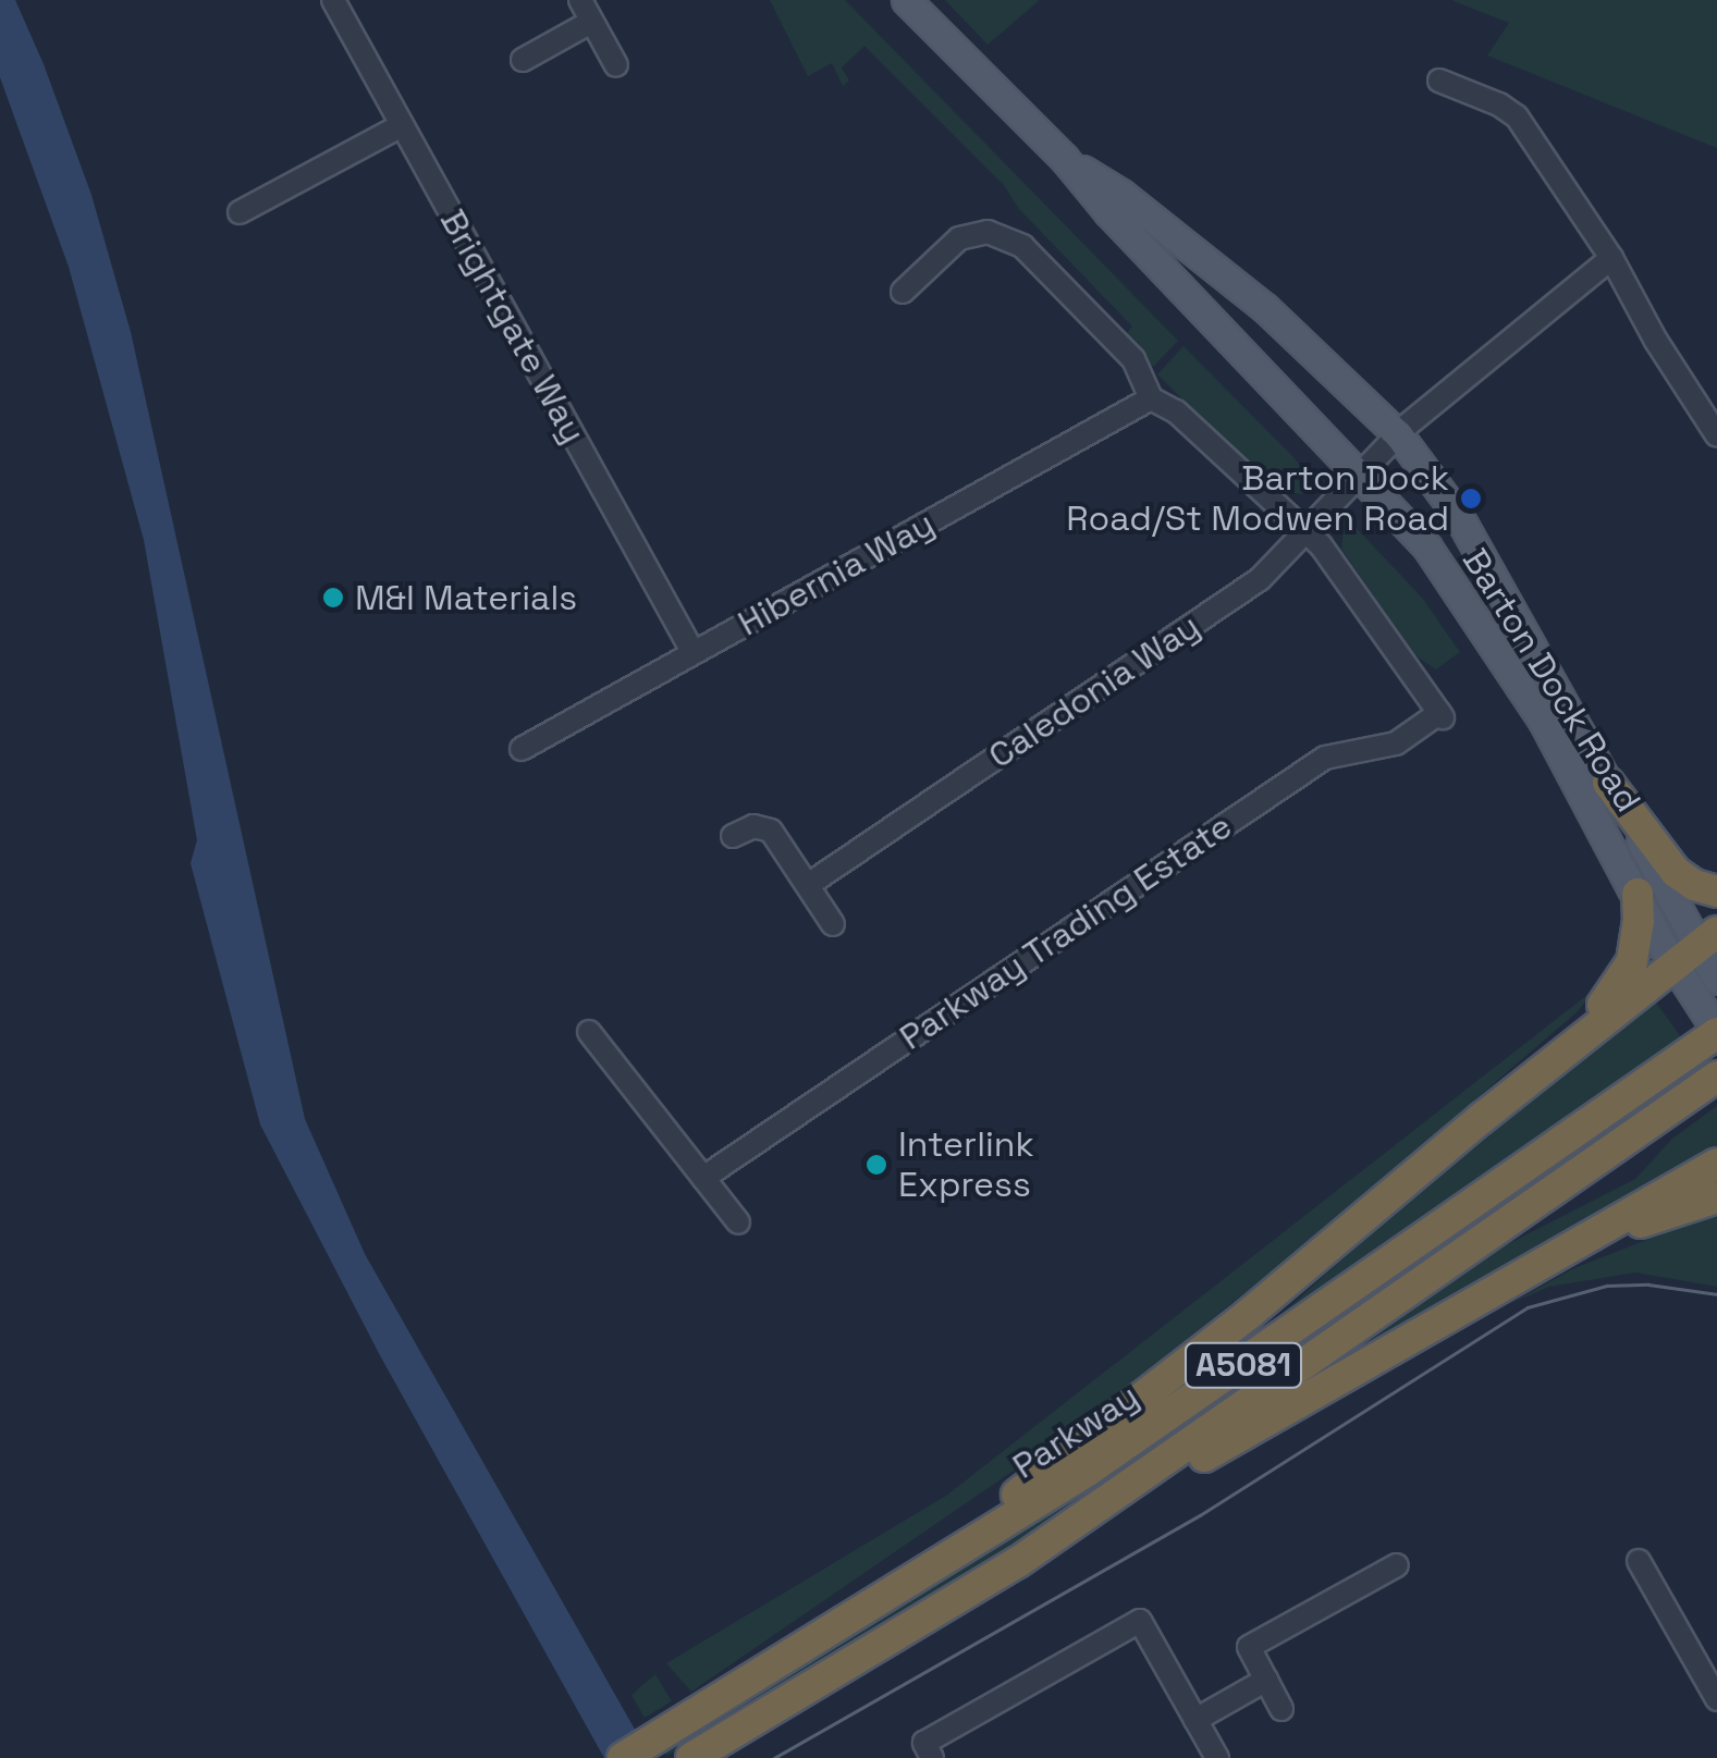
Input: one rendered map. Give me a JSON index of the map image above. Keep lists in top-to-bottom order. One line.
{"streets":{"highway":["A5081","Parkway"],"main road":["Barton Dock Road"],"street":["Brightgate Way","Hibernia Way","Caledonia Way","Parkway Trading Estate"]},"crossings":[["Brightgate Way","Hibernia Way"],["Barton Dock Road","Caledonia Way"],["Barton Dock Road","A5081"],["Barton Dock Road","Parkway"],["Caledonia Way","Parkway Trading Estate"],["A5081","Parkway"]],"places":["Barton Dock Road/St Modwen Road","M&I Materials","Interlink Express"]}
